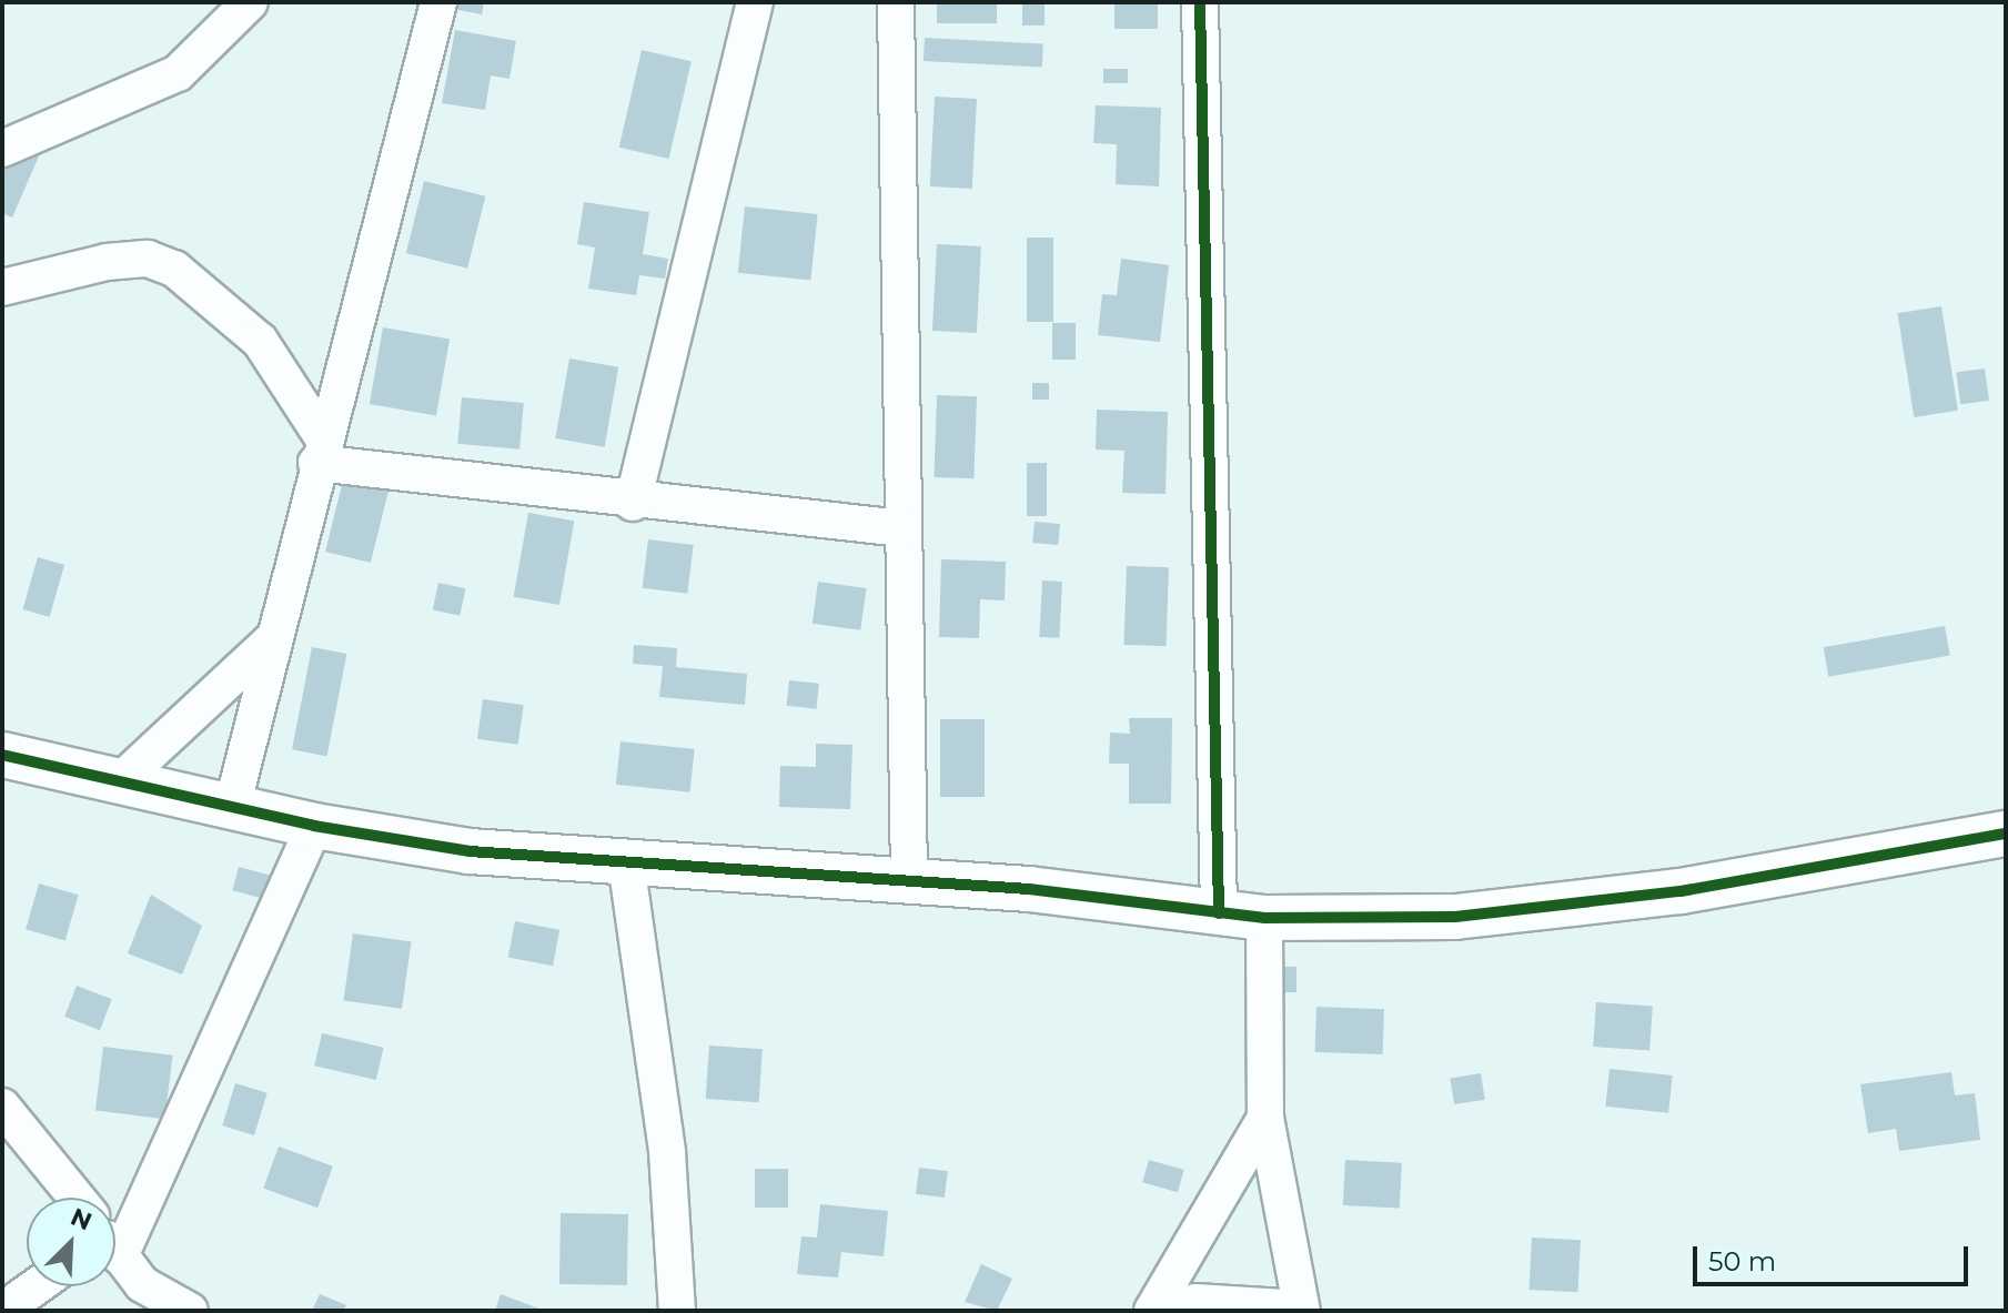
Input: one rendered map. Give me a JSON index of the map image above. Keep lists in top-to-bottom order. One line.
{"scale_bar":"50 m","north":"top right"}
